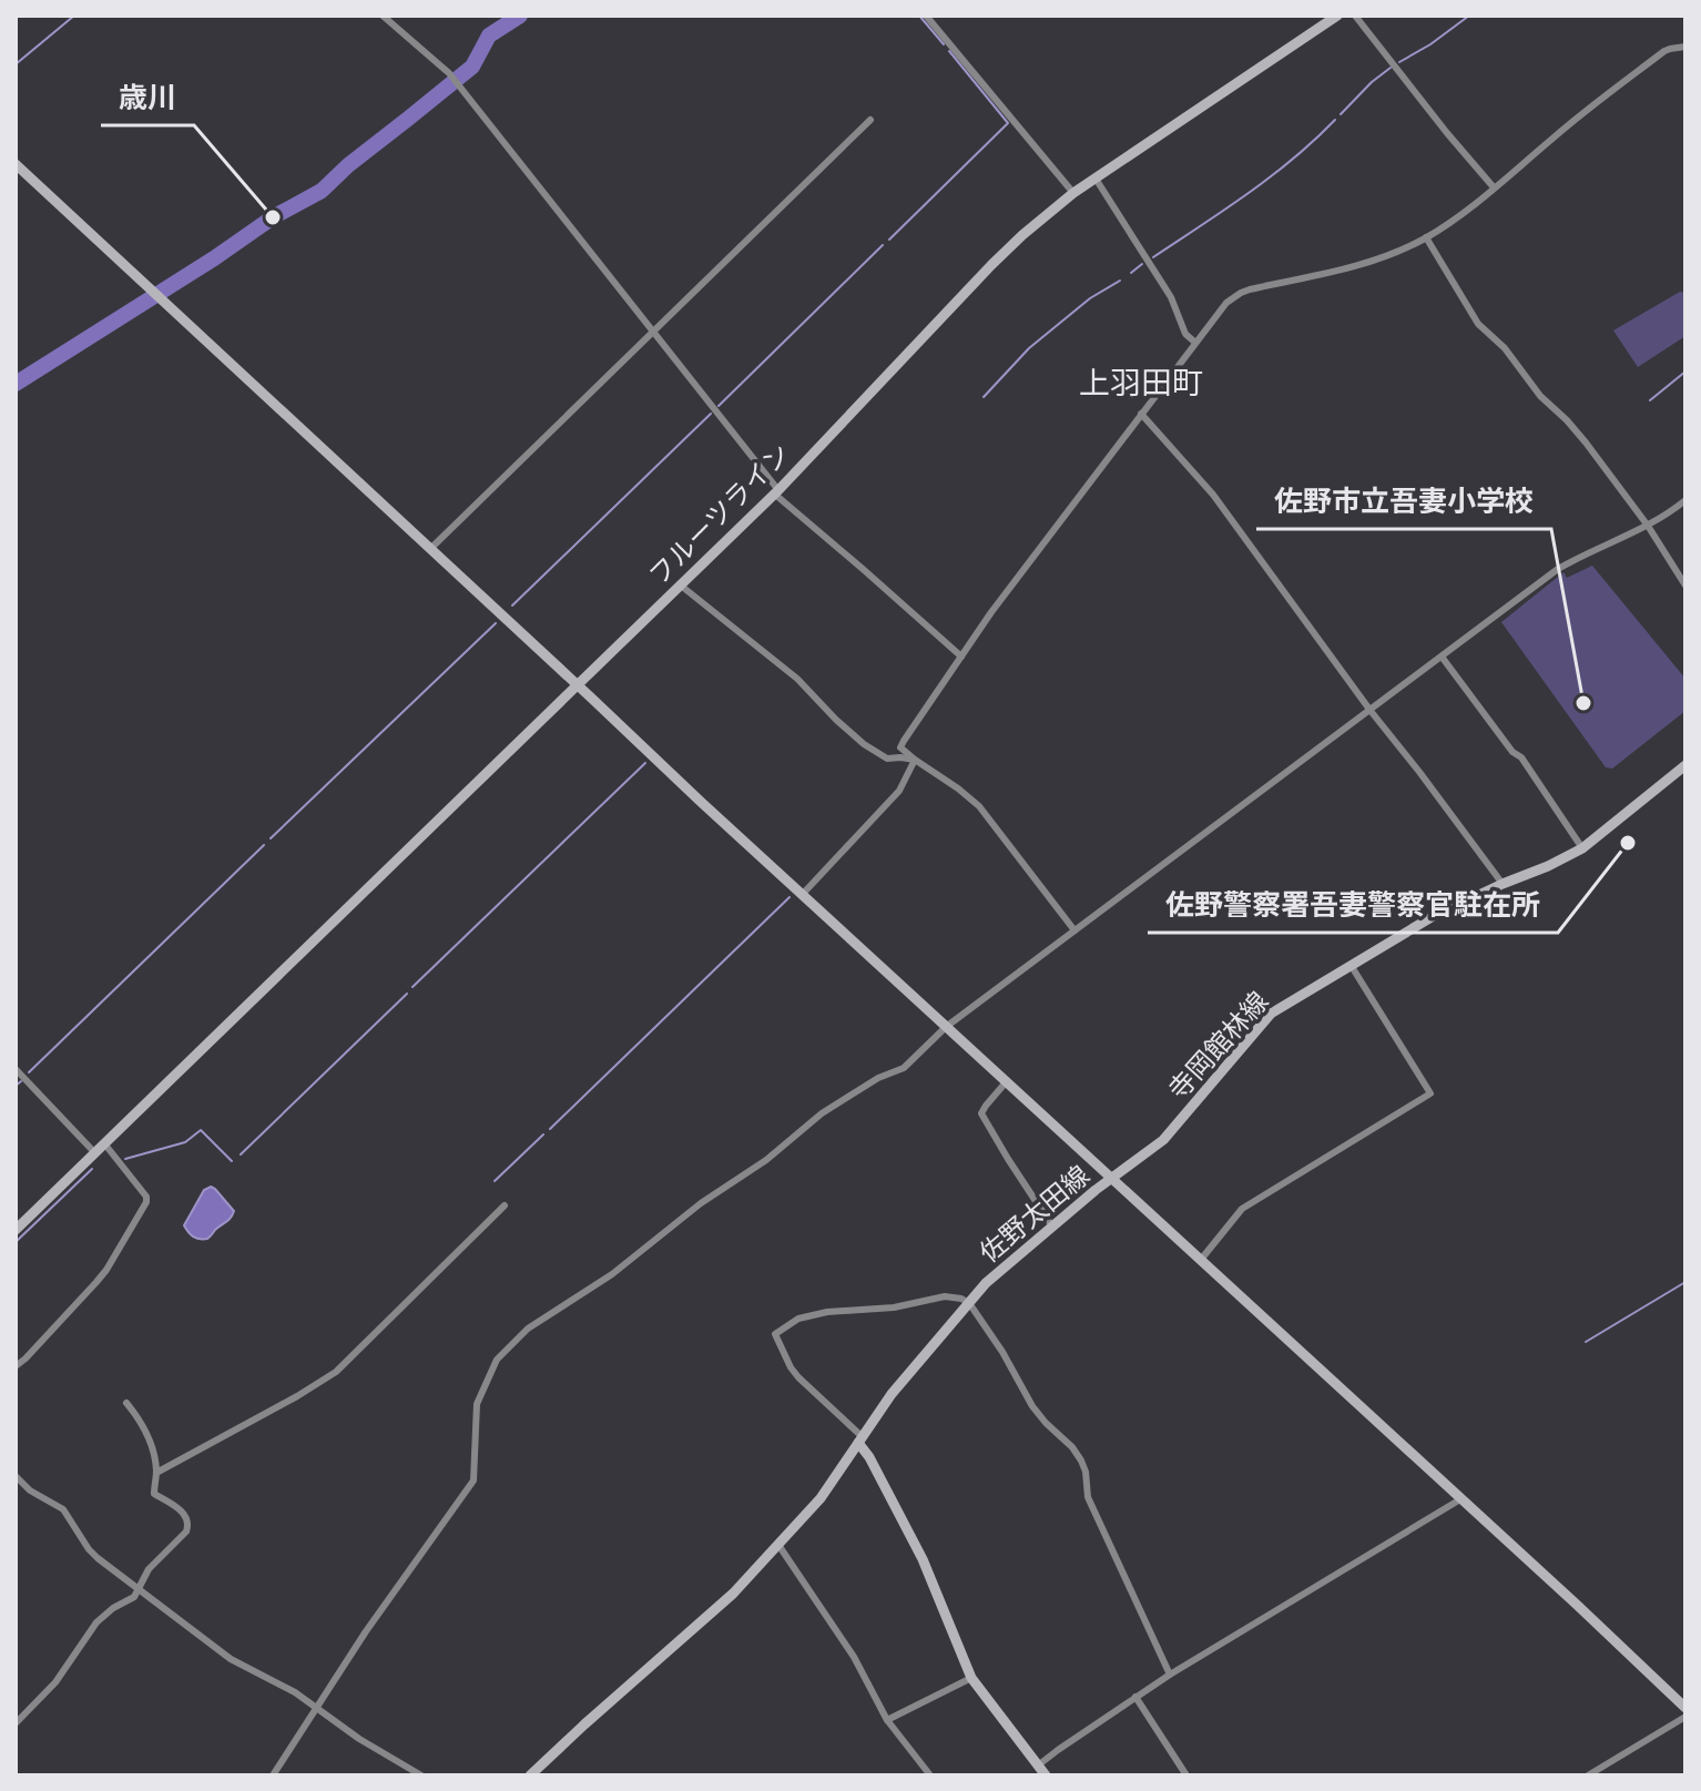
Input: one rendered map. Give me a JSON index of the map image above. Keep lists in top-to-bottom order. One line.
{"streets":{"street":["フルーツライン","寺岡館林線","佐野太田線"]},"crossings":[["寺岡館林線","佐野太田線"]],"districts":["上羽田町"],"places":["歳川","佐野市立吾妻小学校","佐野警察署吾妻警察官駐在所"]}
